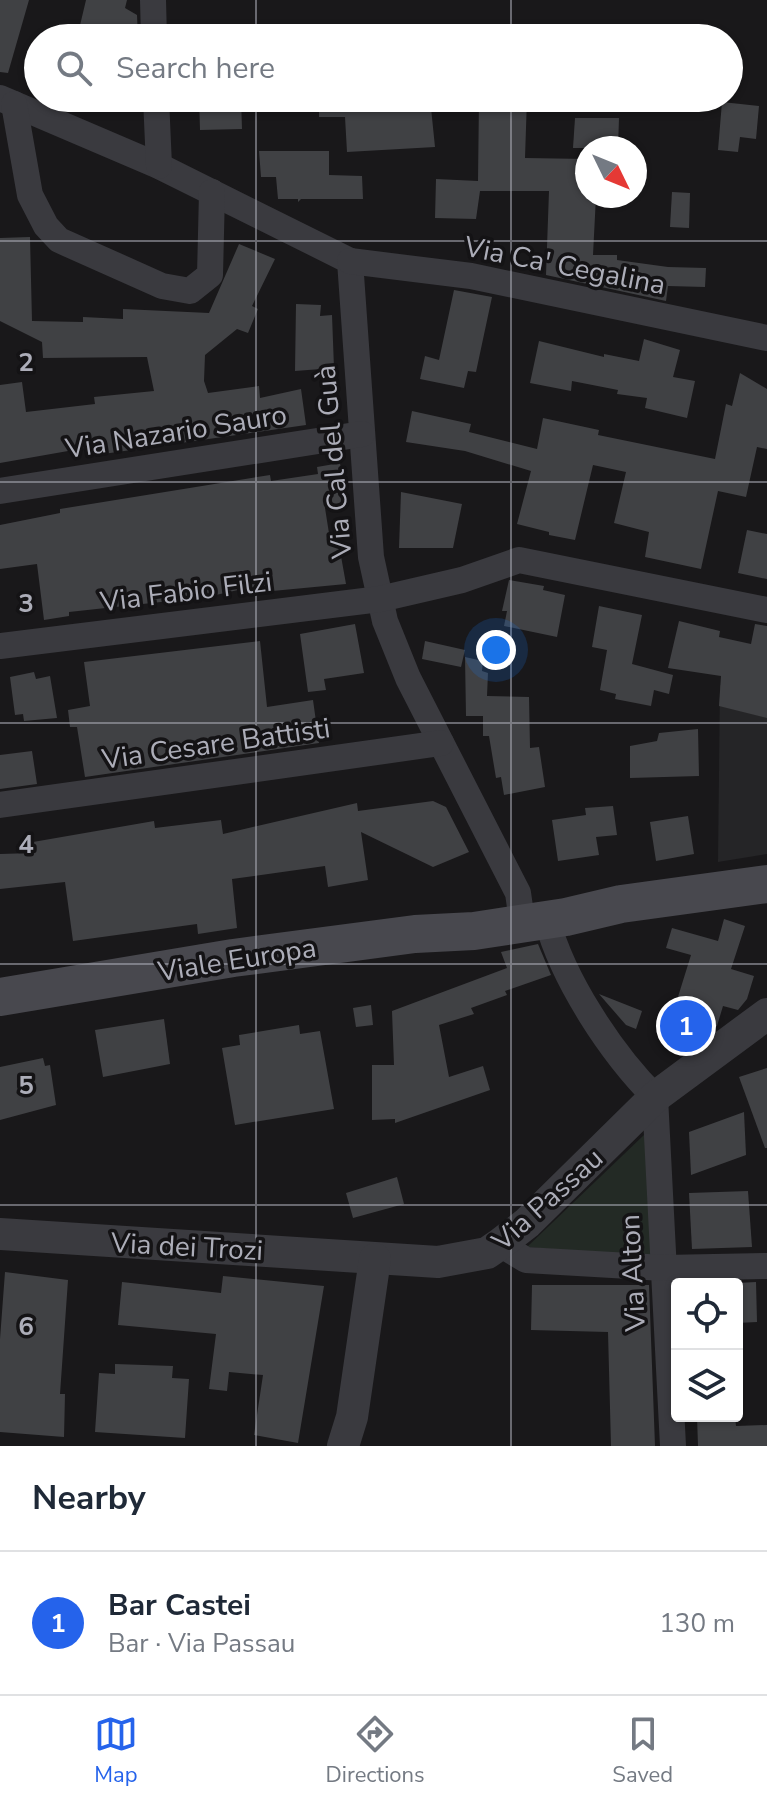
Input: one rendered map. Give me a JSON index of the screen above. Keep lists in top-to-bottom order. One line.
{"streets":{"main road":["Viale Europa"],"street":["Via Ca' Cegalina","Via Nazario Sauro","Via Cal del Guà","Via Fabio Filzi","Via Cesare Battisti","Via Passau","Via dei Trozi","Via Alton"]},"crossings":[["Via Ca' Cegalina","Via Cal del Guà"],["Via Nazario Sauro","Via Cal del Guà"],["Via Cal del Guà","Via Fabio Filzi"],["Via Cal del Guà","Via Cesare Battisti"],["Via Cal del Guà","Viale Europa"],["Via Cal del Guà","Via Passau"],["Via Cal del Guà","Via Alton"],["Via Passau","Via dei Trozi"],["Via Passau","Via Alton"]],"north":"bottom right","page":{"search":"Search here","pins":"1","heading":"Nearby","list":[{"mark":"1","name":"Bar Castei","note":"Bar · Via Passau","value":"130 m"}],"nav":["Map","Directions","Saved"]},"grid":{"rows":["2","3","4","5","6"]}}
